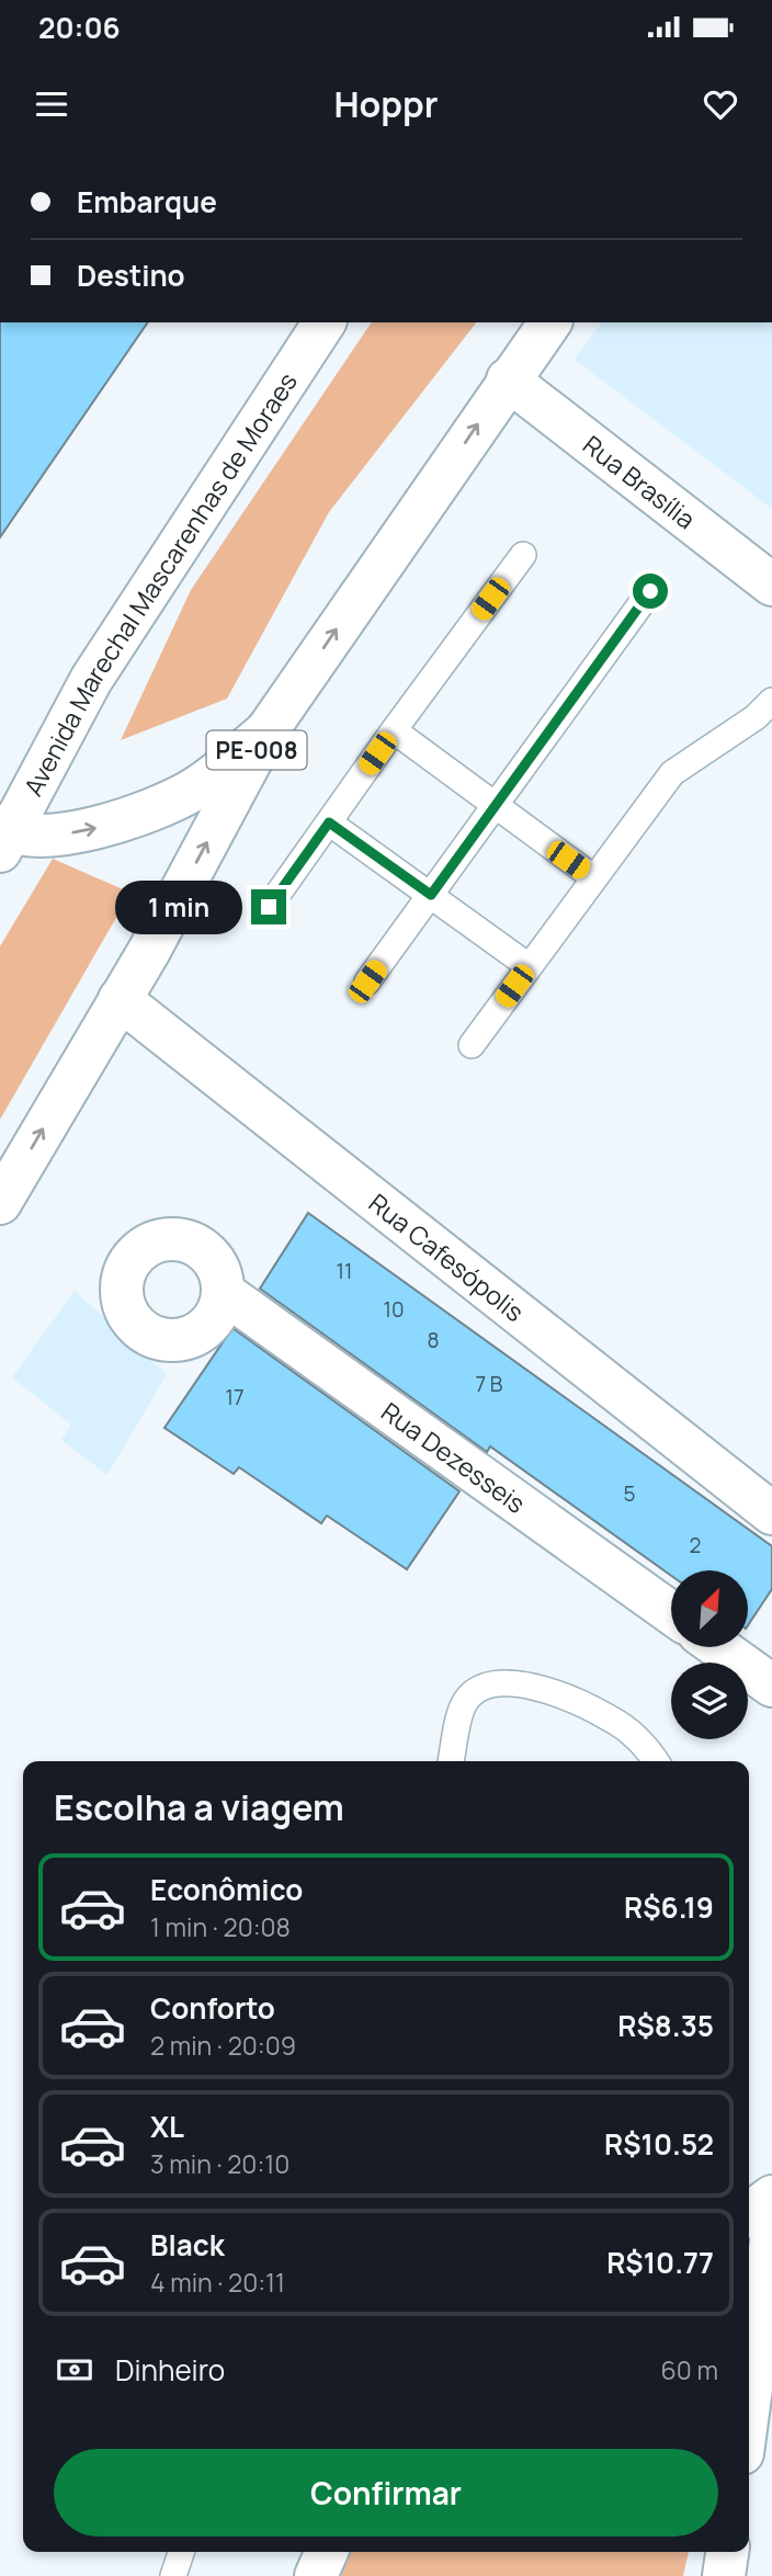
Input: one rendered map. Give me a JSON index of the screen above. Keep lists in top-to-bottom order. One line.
{"streets":{"main road":["Rua Brasília","Avenida Marechal Mascarenhas de Moraes","PE-008","Rua Cafesópolis","Rua Dezesseis"]},"crossings":[["Rua Brasília","PE-008"],["PE-008","Rua Cafesópolis"]],"house_numbers":["11","10","8","7 B","17","5","2"],"north":"top right","page":{"status":"20:06","header":"Hoppr","banner":["Embarque","Destino"],"bubble":"1 min","heading":"Escolha a viagem","list":[{"name":"Econômico","note":"1 min · 20:08","value":"R$6.19"},{"name":"Conforto","note":"2 min · 20:09","value":"R$8.35"},{"name":"XL","note":"3 min · 20:10","value":"R$10.52"},{"name":"Black","note":"4 min · 20:11","value":"R$10.77"}],"pay":["Dinheiro","60 m"],"buttons":"Confirmar"}}
